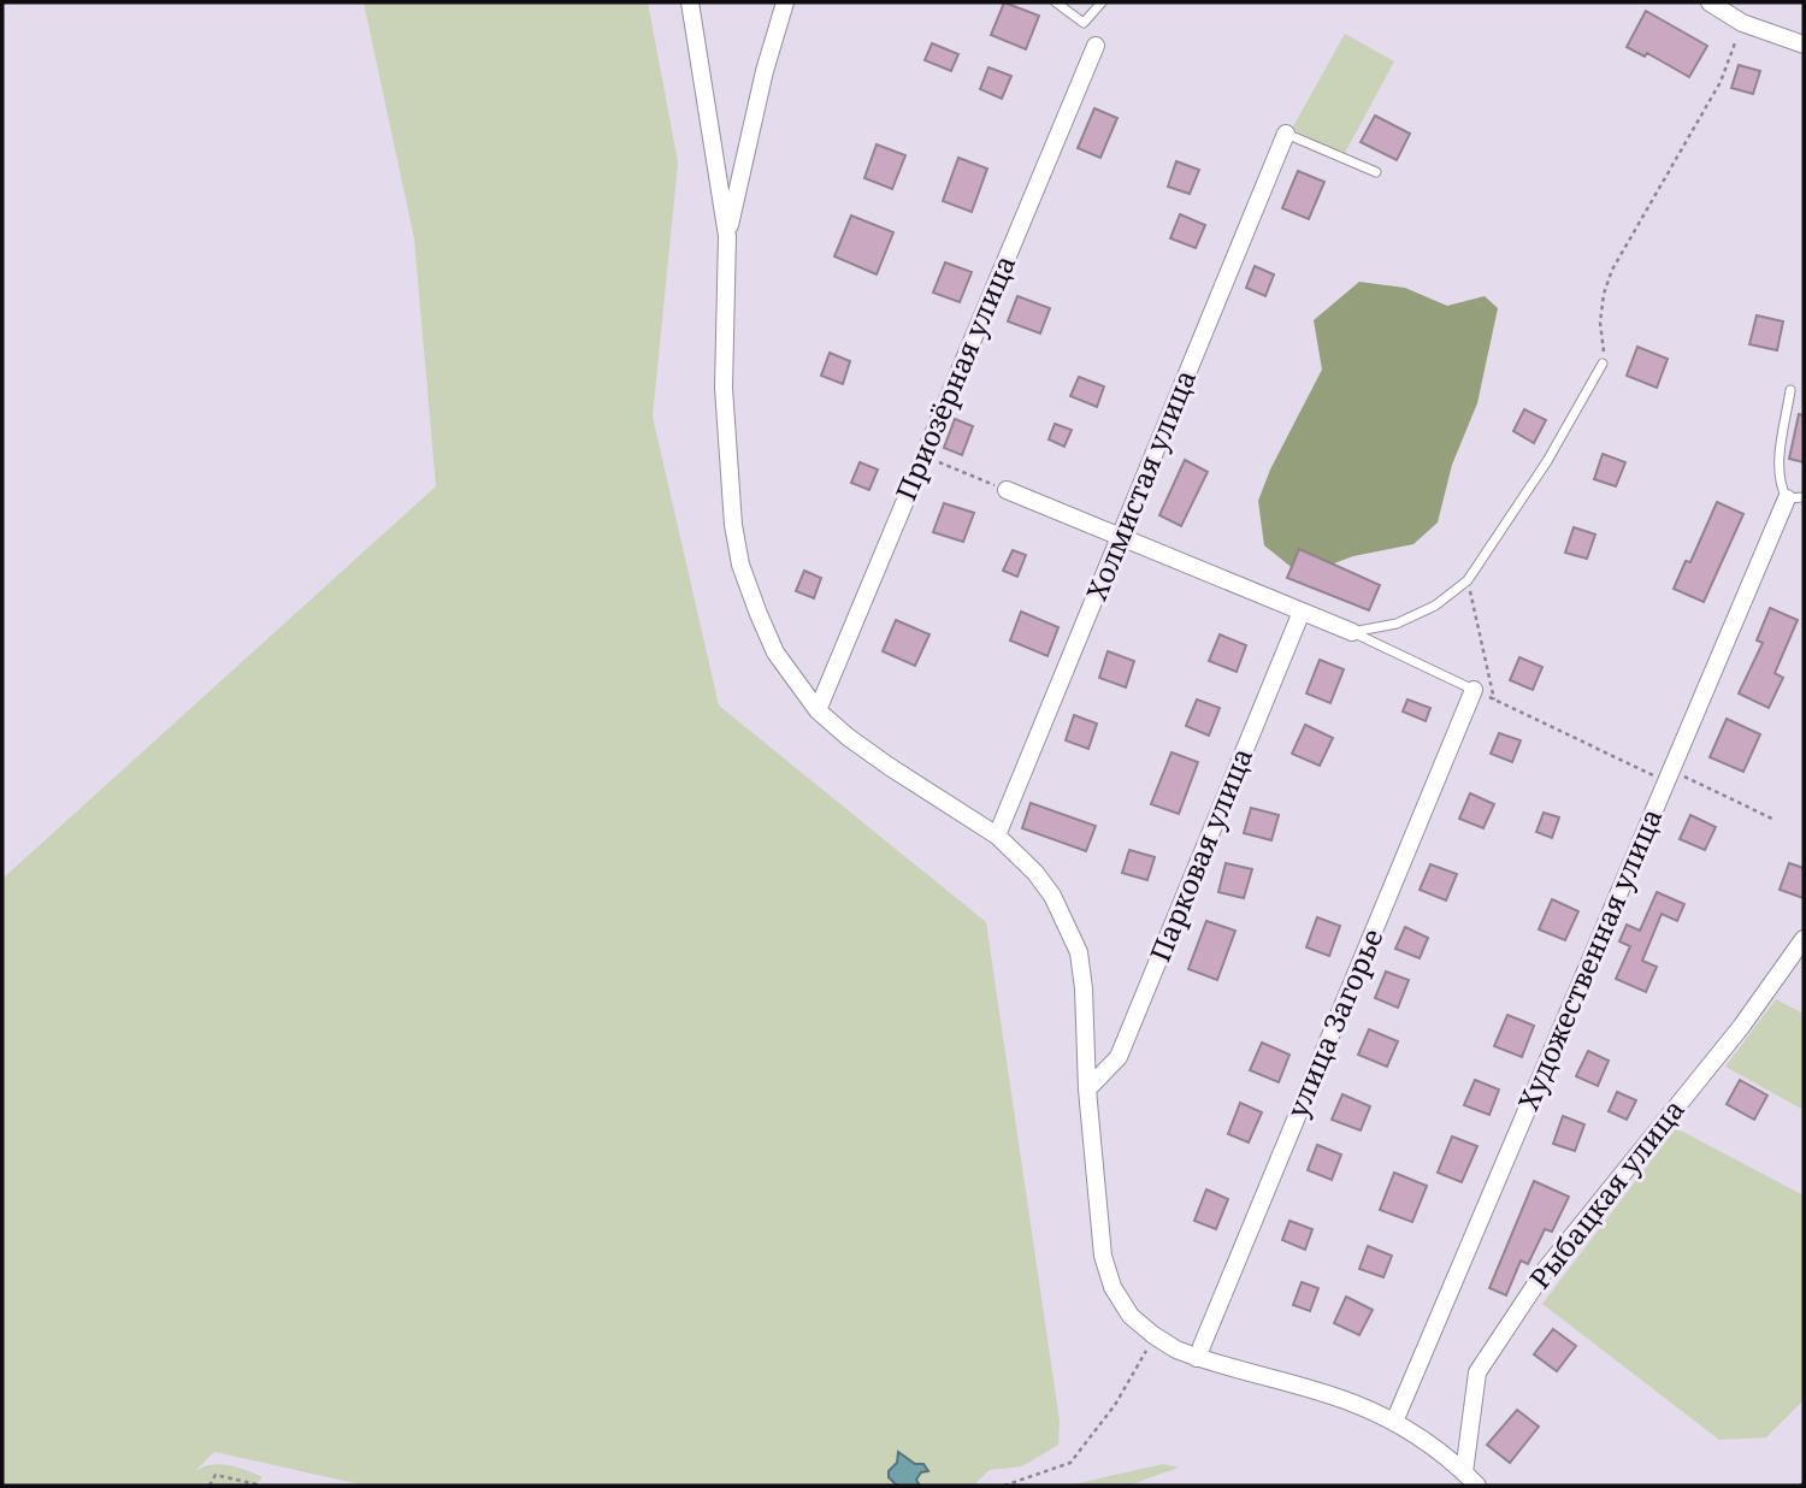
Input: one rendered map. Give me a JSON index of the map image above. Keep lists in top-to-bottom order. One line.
{"streets":{"street":["Приозёрная улица","Холмистая улица","Парковая улица","Художественная улица","улица Загорье","Рыбацкая улица"]}}
